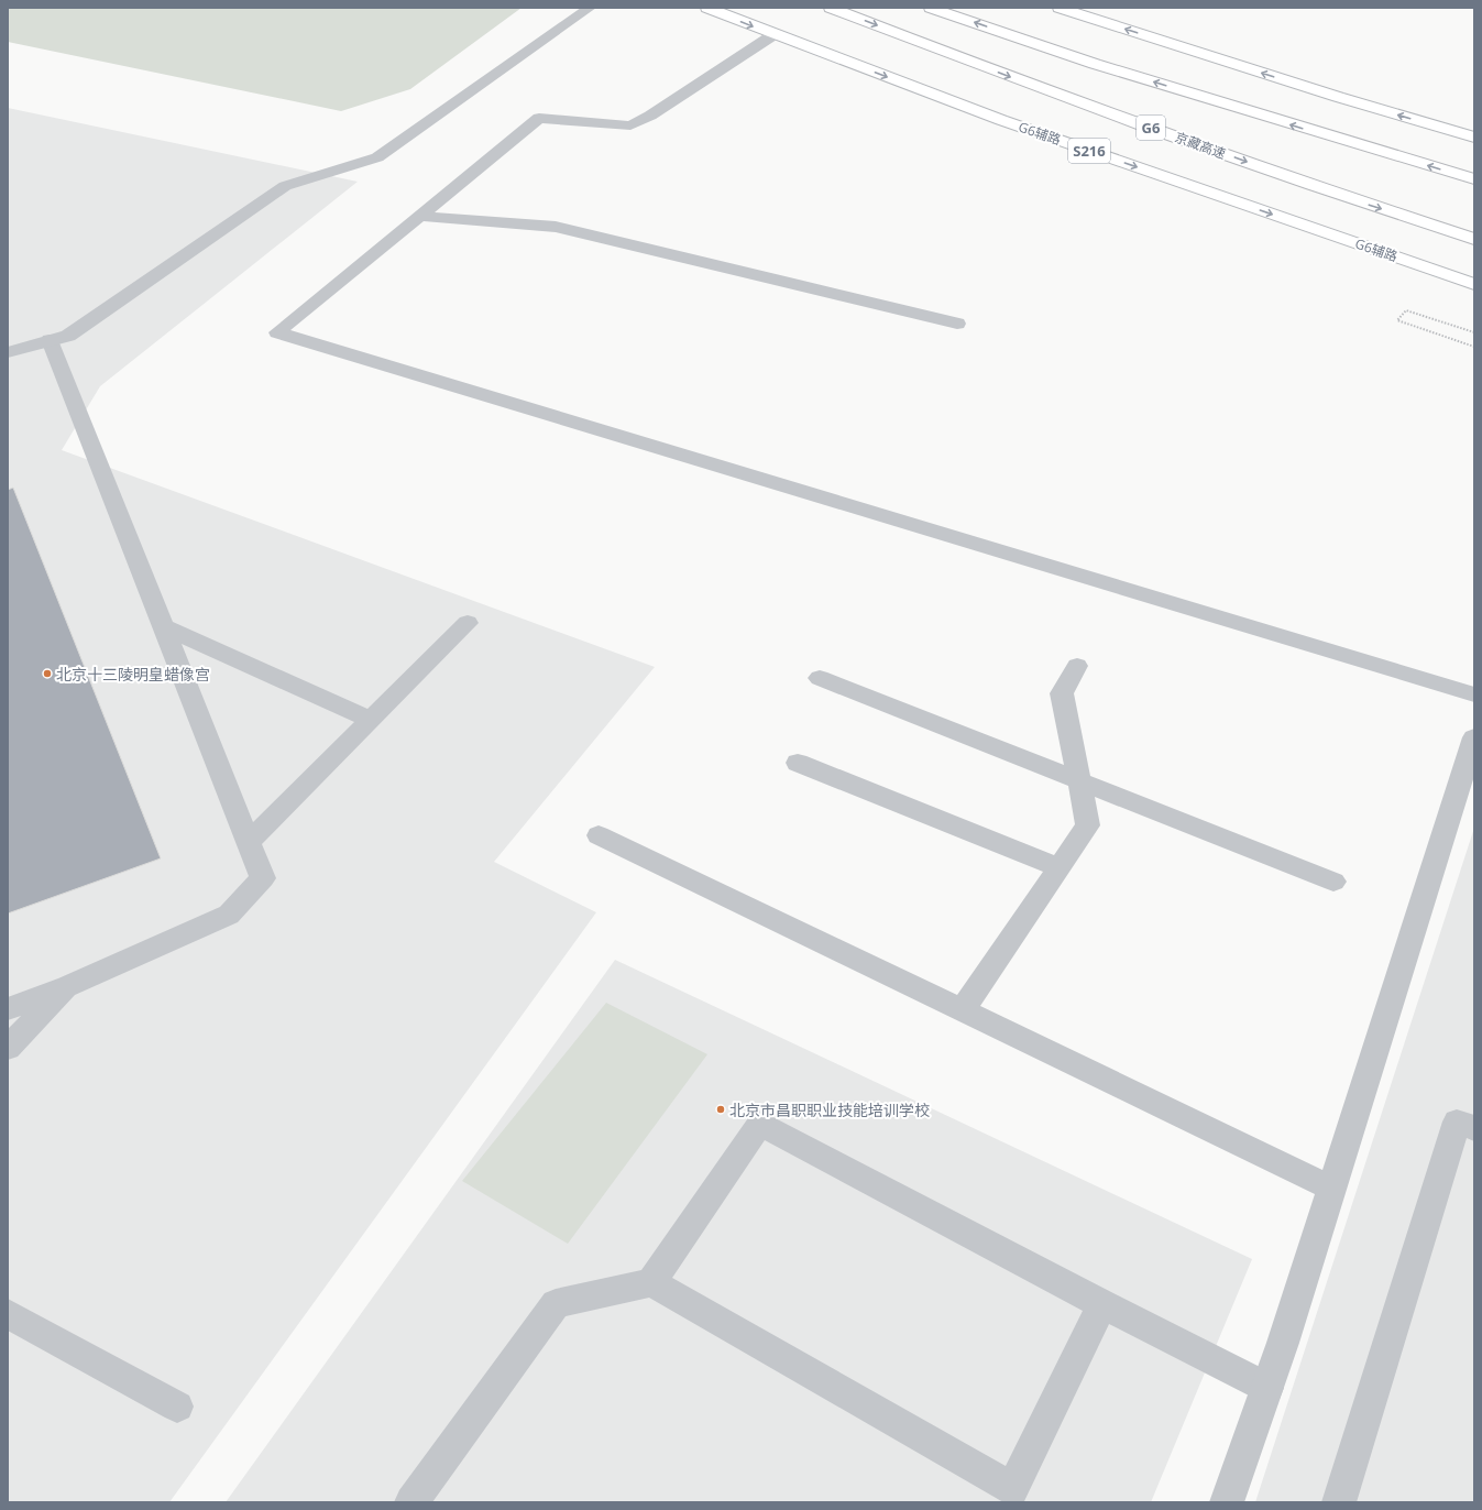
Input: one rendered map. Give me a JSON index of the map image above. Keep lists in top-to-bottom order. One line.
{"streets":{"main road":["G6","G6辅路","京藏高速","S216"]},"places":["北京十三陵明皇蜡像宫","北京市昌职职业技能培训学校"]}
